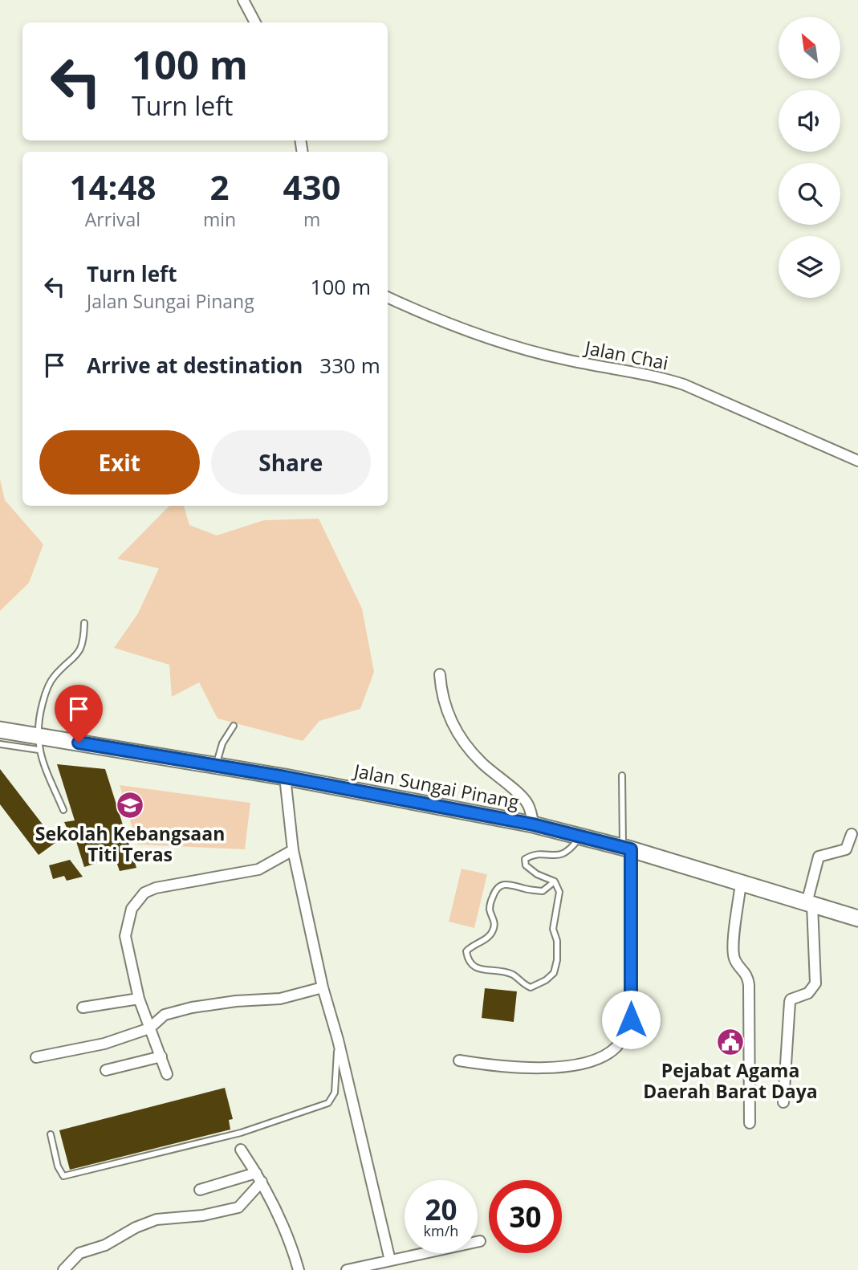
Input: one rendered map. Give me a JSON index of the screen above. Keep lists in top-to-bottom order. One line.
{"streets":{"main road":["Jalan Sungai Pinang"],"street":["Jalan Chai"]},"places":{"school or university":["Sekolah Kebangsaan Titi Teras"],"public building":["Pejabat Agama Daerah Barat Daya"]},"north":"top left","page":{"turn":["100 m","Turn left"],"eta":["14:48","Arrival","2","min","430","m"],"list":[{"name":"Turn left","note":"Jalan Sungai Pinang","value":"100 m"},{"name":"Arrive at destination","value":"330 m"}],"buttons":["Exit","Share"],"speed":"20 km/h","limit":"30"}}
